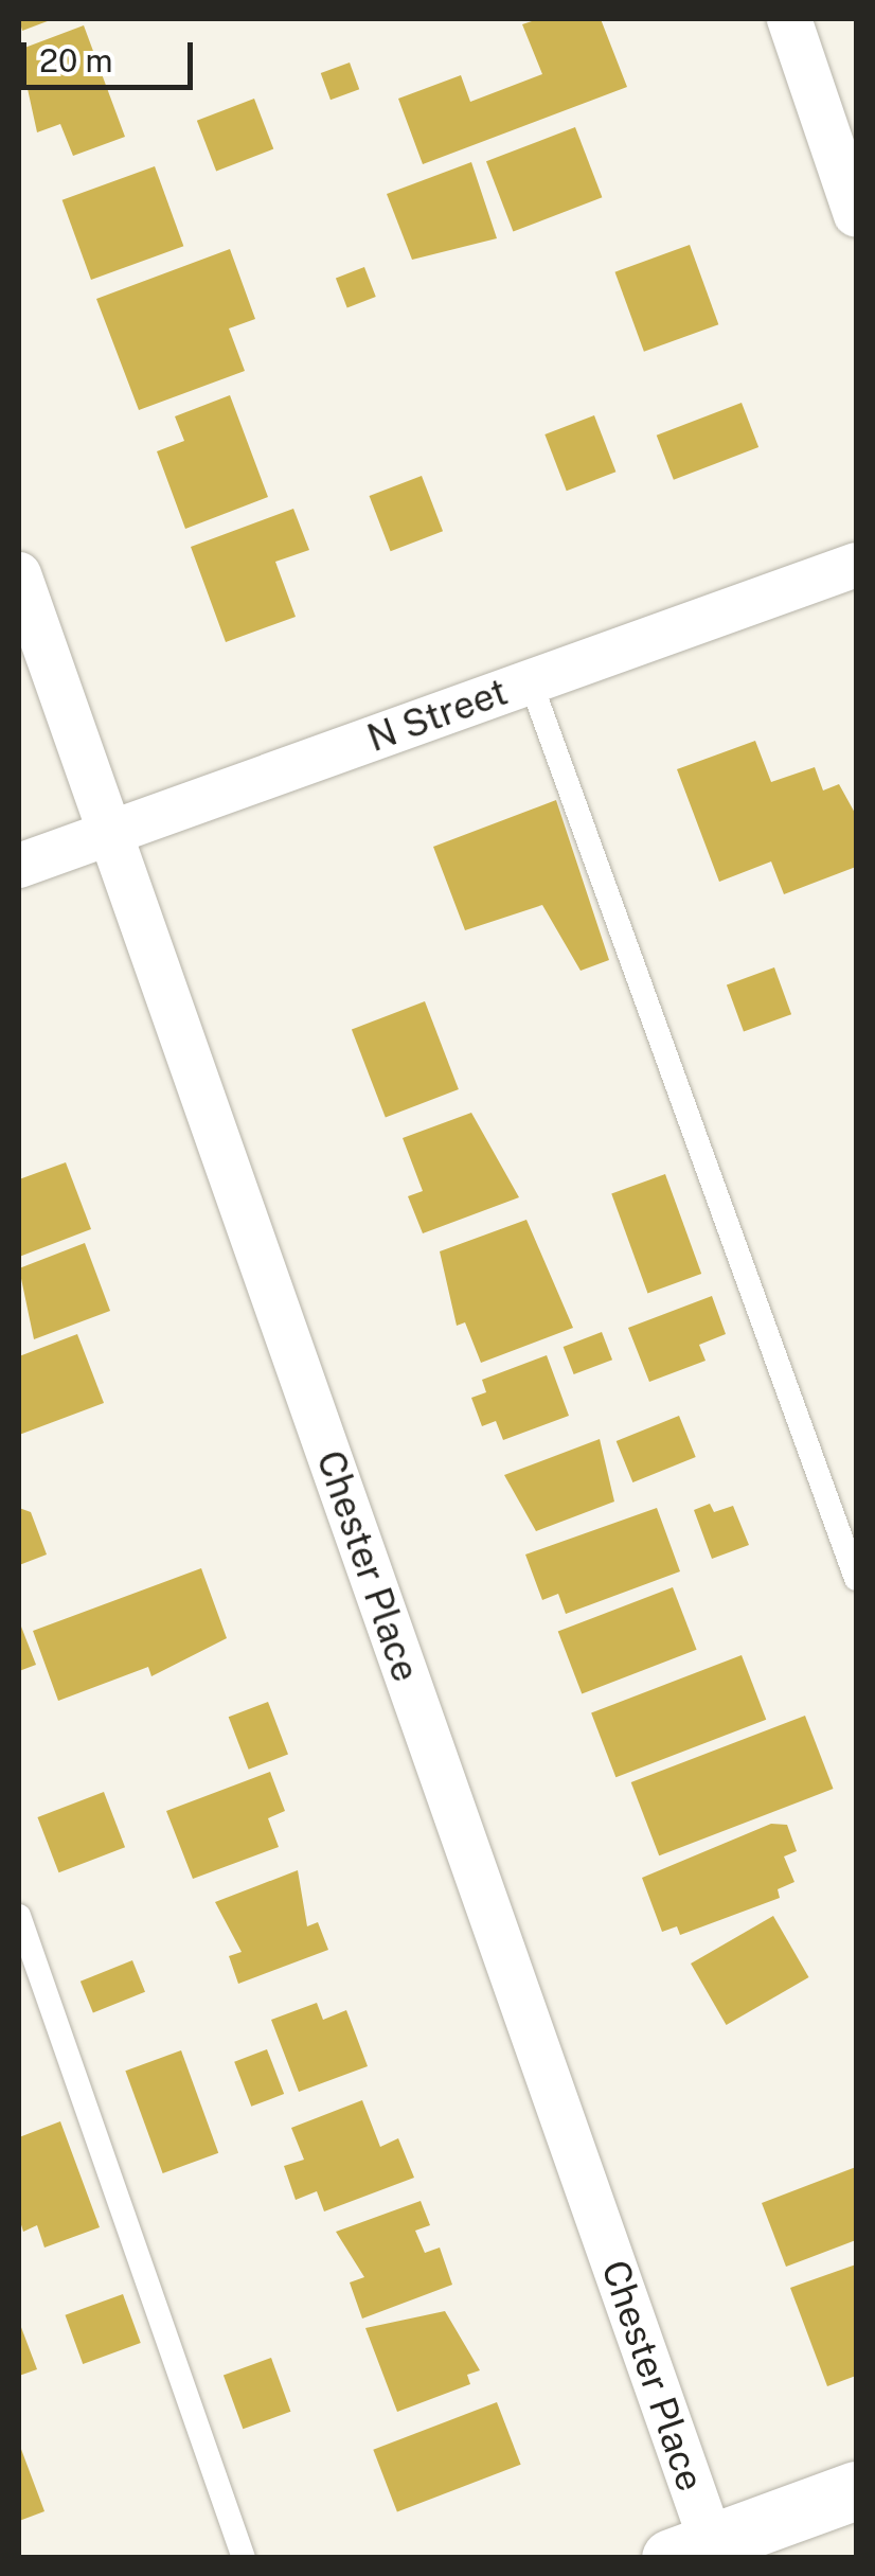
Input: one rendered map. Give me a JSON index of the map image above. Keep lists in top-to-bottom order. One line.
{"streets":{"street":["N Street","Chester Place"]},"crossings":[["N Street","Chester Place"]],"scale_bar":"20 m"}
